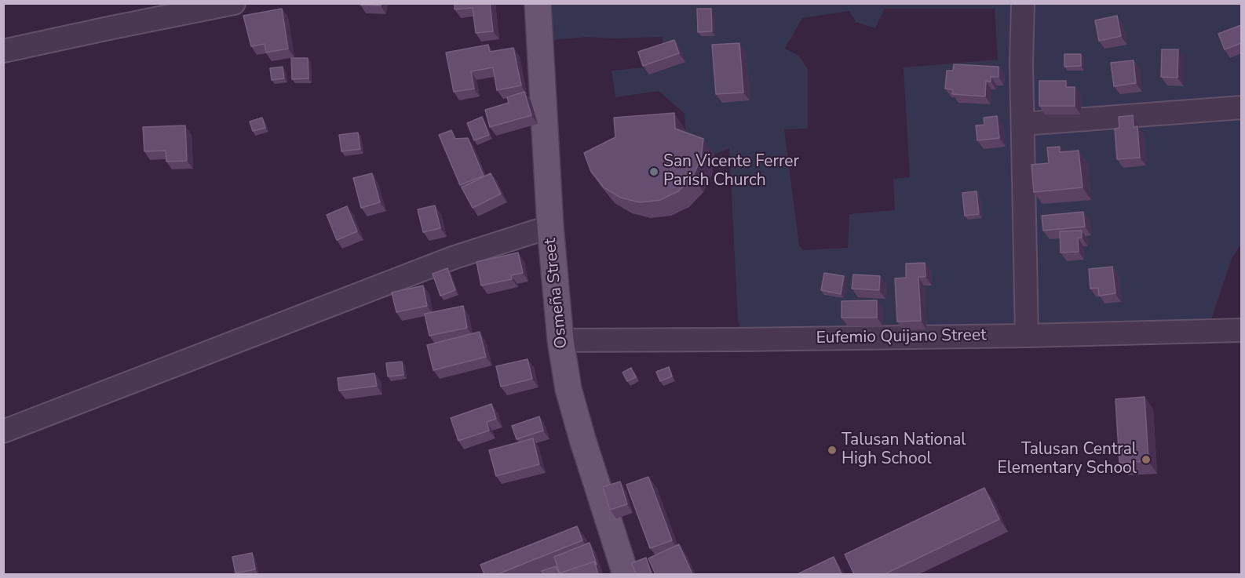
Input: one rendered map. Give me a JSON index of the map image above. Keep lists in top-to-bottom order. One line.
{"streets":{"main road":["Osmeña Street"],"street":["Eufemio Quijano Street"]},"crossings":[["Osmeña Street","Eufemio Quijano Street"]],"places":["San Vicente Ferrer Parish Church","Talusan National High School","Talusan Central Elementary School"]}
